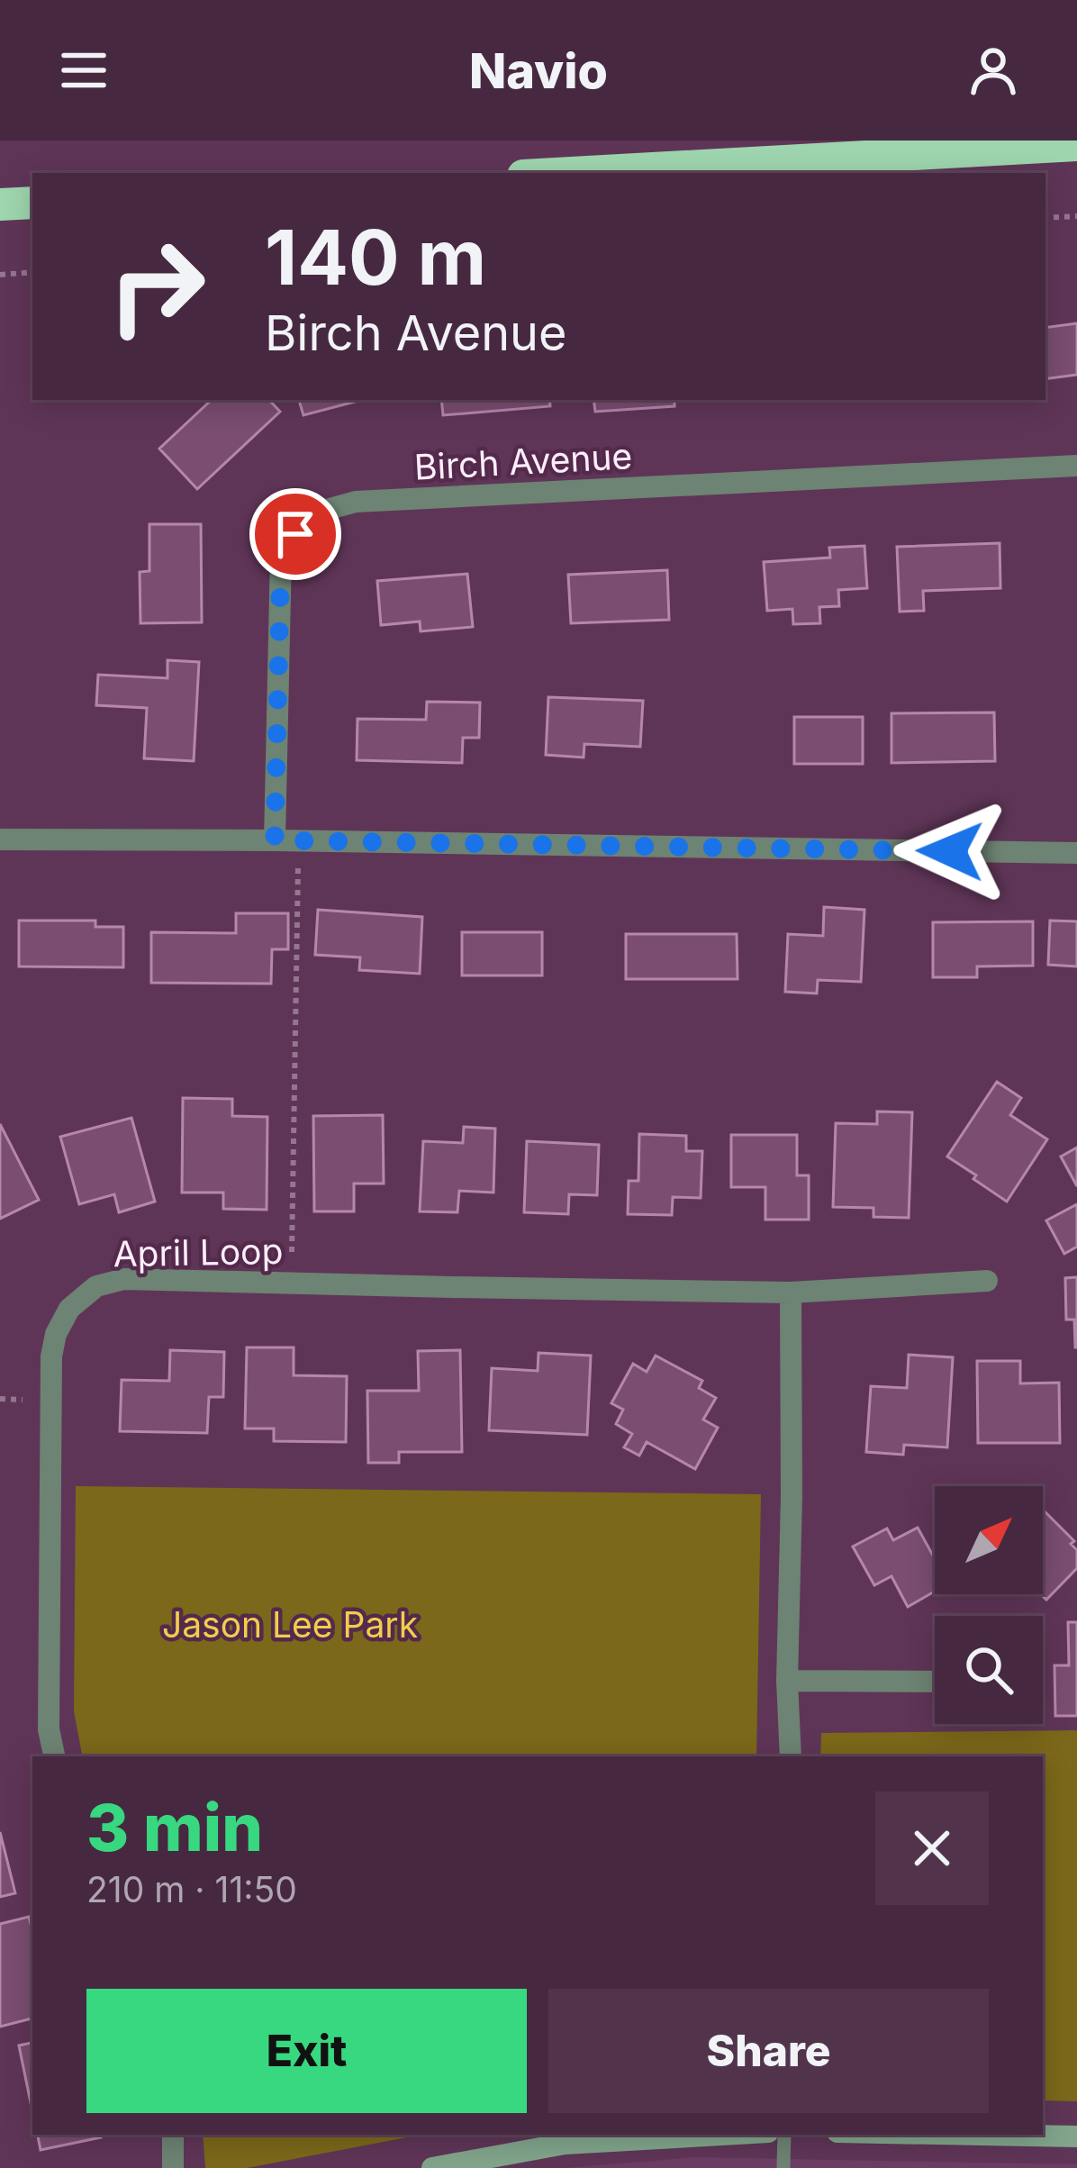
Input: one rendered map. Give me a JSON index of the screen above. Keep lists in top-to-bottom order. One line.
{"streets":{"street":["Birch Avenue","April Loop"]},"parks":["Jason Lee Park"],"north":"top right","page":{"header":"Navio","turn":["140 m","Birch Avenue"],"heading":["3 min","210 m · 11:50"],"buttons":["Exit","Share"]}}
